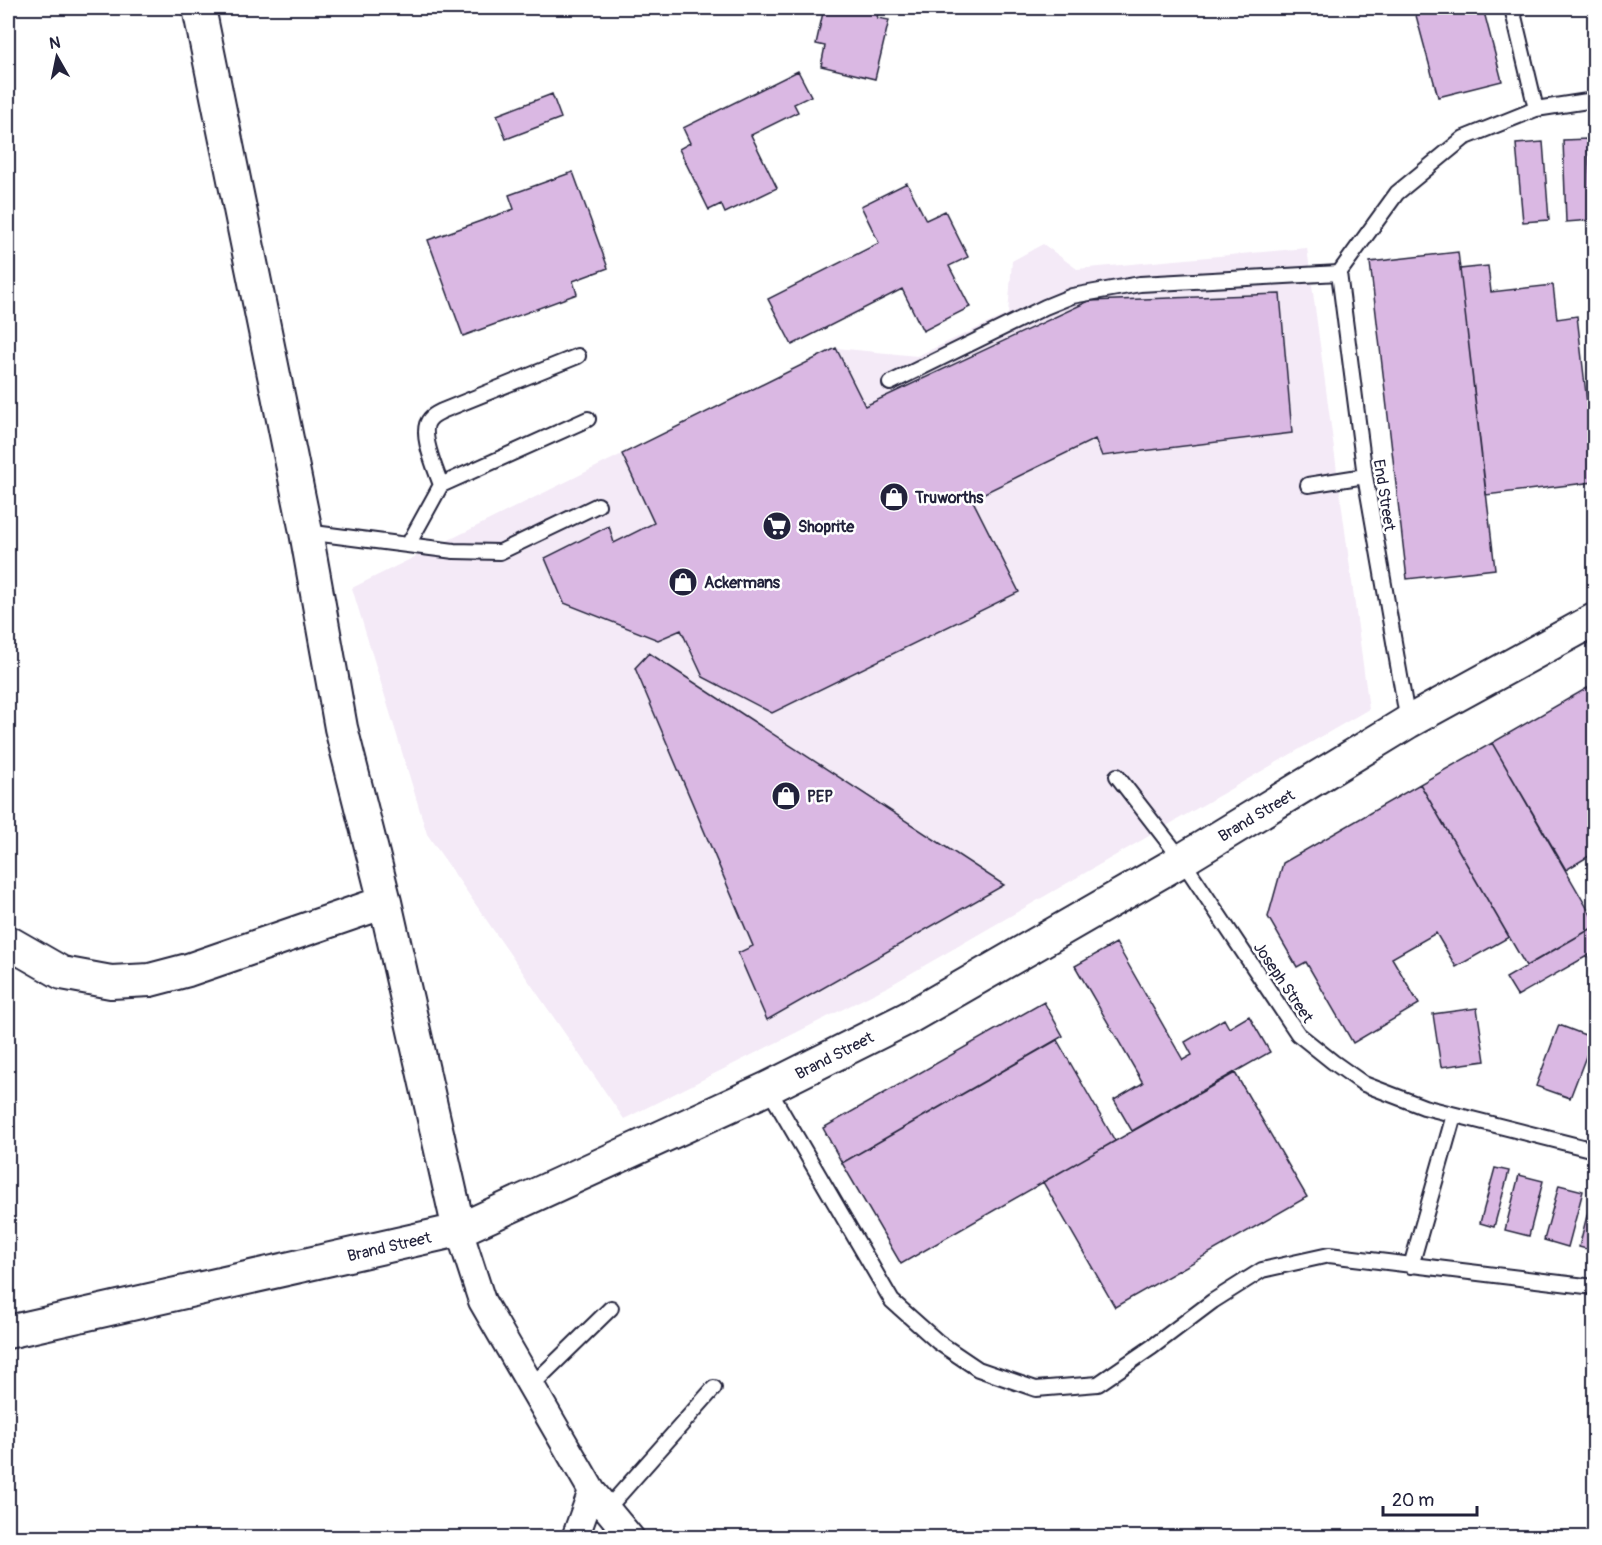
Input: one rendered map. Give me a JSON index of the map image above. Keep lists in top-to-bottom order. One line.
{"streets":{"street":["Brand Street"],"lane":["End Street","Joseph Street"]},"crossings":[["End Street","Brand Street"],["Brand Street","Joseph Street"]],"places":{"shop":["Truworths","Ackermans","PEP"],"supermarket":["Shoprite"]},"scale_bar":"20 m","north":"top"}
